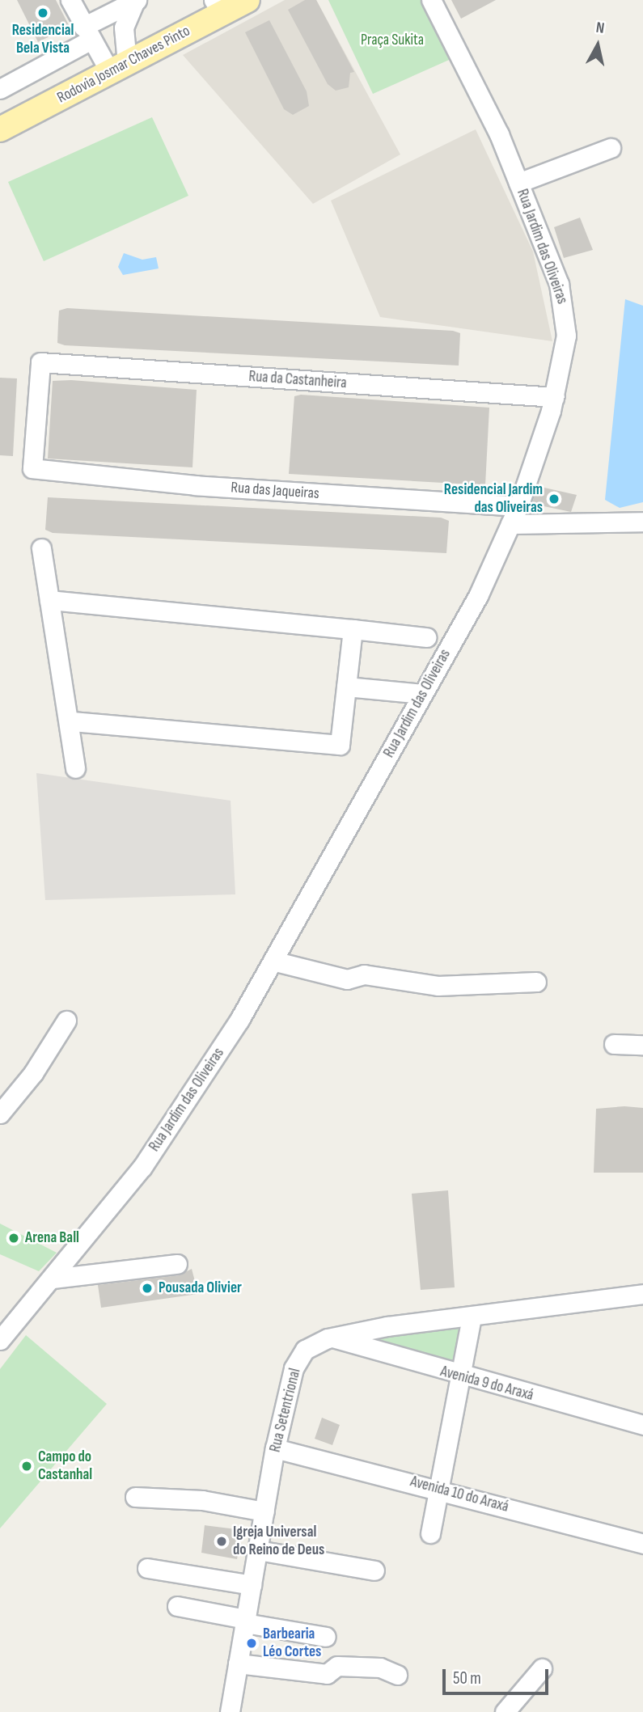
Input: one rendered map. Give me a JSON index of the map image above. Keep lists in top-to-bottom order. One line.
{"streets":{"main road":["Rodovia Josmar Chaves Pinto"],"street":["Rua Jardim das Oliveiras","Rua da Castanheira","Rua das Jaqueiras","Avenida 9 do Araxá","Rua Setentrional","Avenida 10 do Araxá"]},"crossings":[["Rua Jardim das Oliveiras","Rua da Castanheira"],["Rua Jardim das Oliveiras","Rua das Jaqueiras"],["Rua da Castanheira","Rua das Jaqueiras"],["Avenida 9 do Araxá","Rua Setentrional"],["Rua Setentrional","Avenida 10 do Araxá"]],"parks":["Praça Sukita"],"places":["Residencial Bela Vista","Residencial Jardim das Oliveiras","Arena Ball","Pousada Olivier","Campo do Castanhal","Igreja Universal do Reino de Deus","Barbearia Léo Cortes"],"scale_bar":"50 m","north":"top"}
